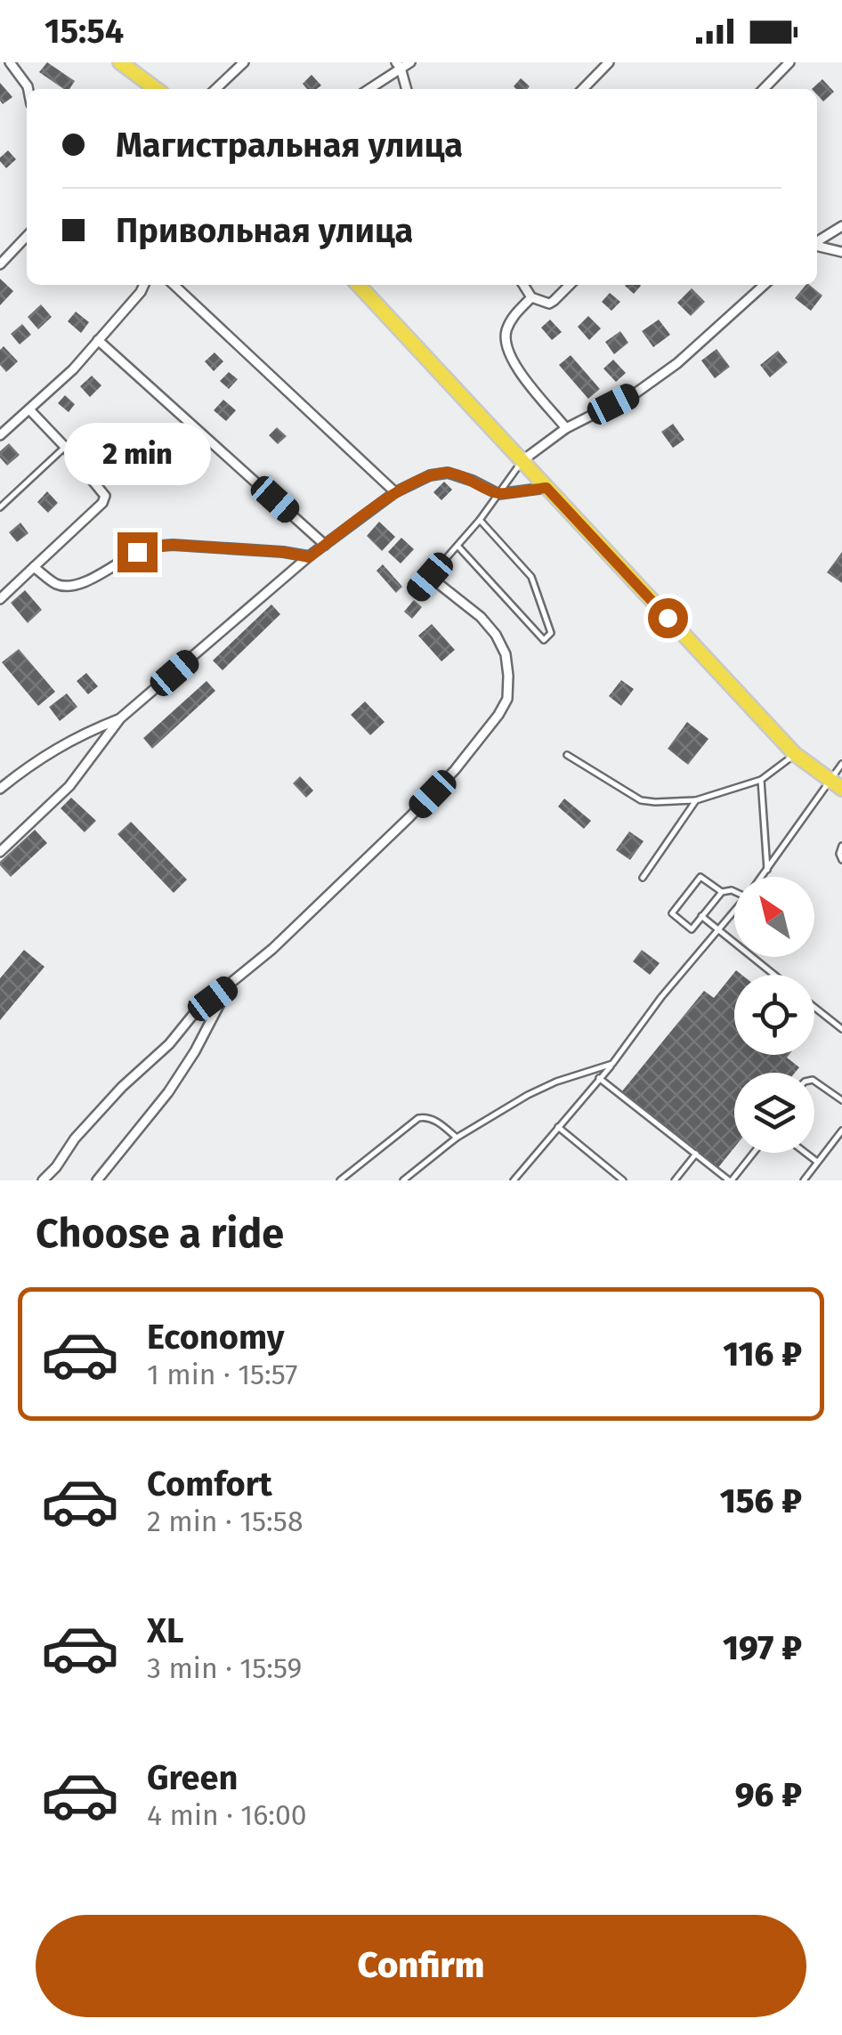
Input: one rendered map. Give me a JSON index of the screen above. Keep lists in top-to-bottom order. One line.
{"north":"top left","page":{"status":"15:54","banner":["Магистральная улица","Привольная улица"],"bubble":"2 min","heading":"Choose a ride","list":[{"name":"Economy","note":"1 min · 15:57","value":"116 ₽"},{"name":"Comfort","note":"2 min · 15:58","value":"156 ₽"},{"name":"XL","note":"3 min · 15:59","value":"197 ₽"},{"name":"Green","note":"4 min · 16:00","value":"96 ₽"}],"buttons":"Confirm"}}
